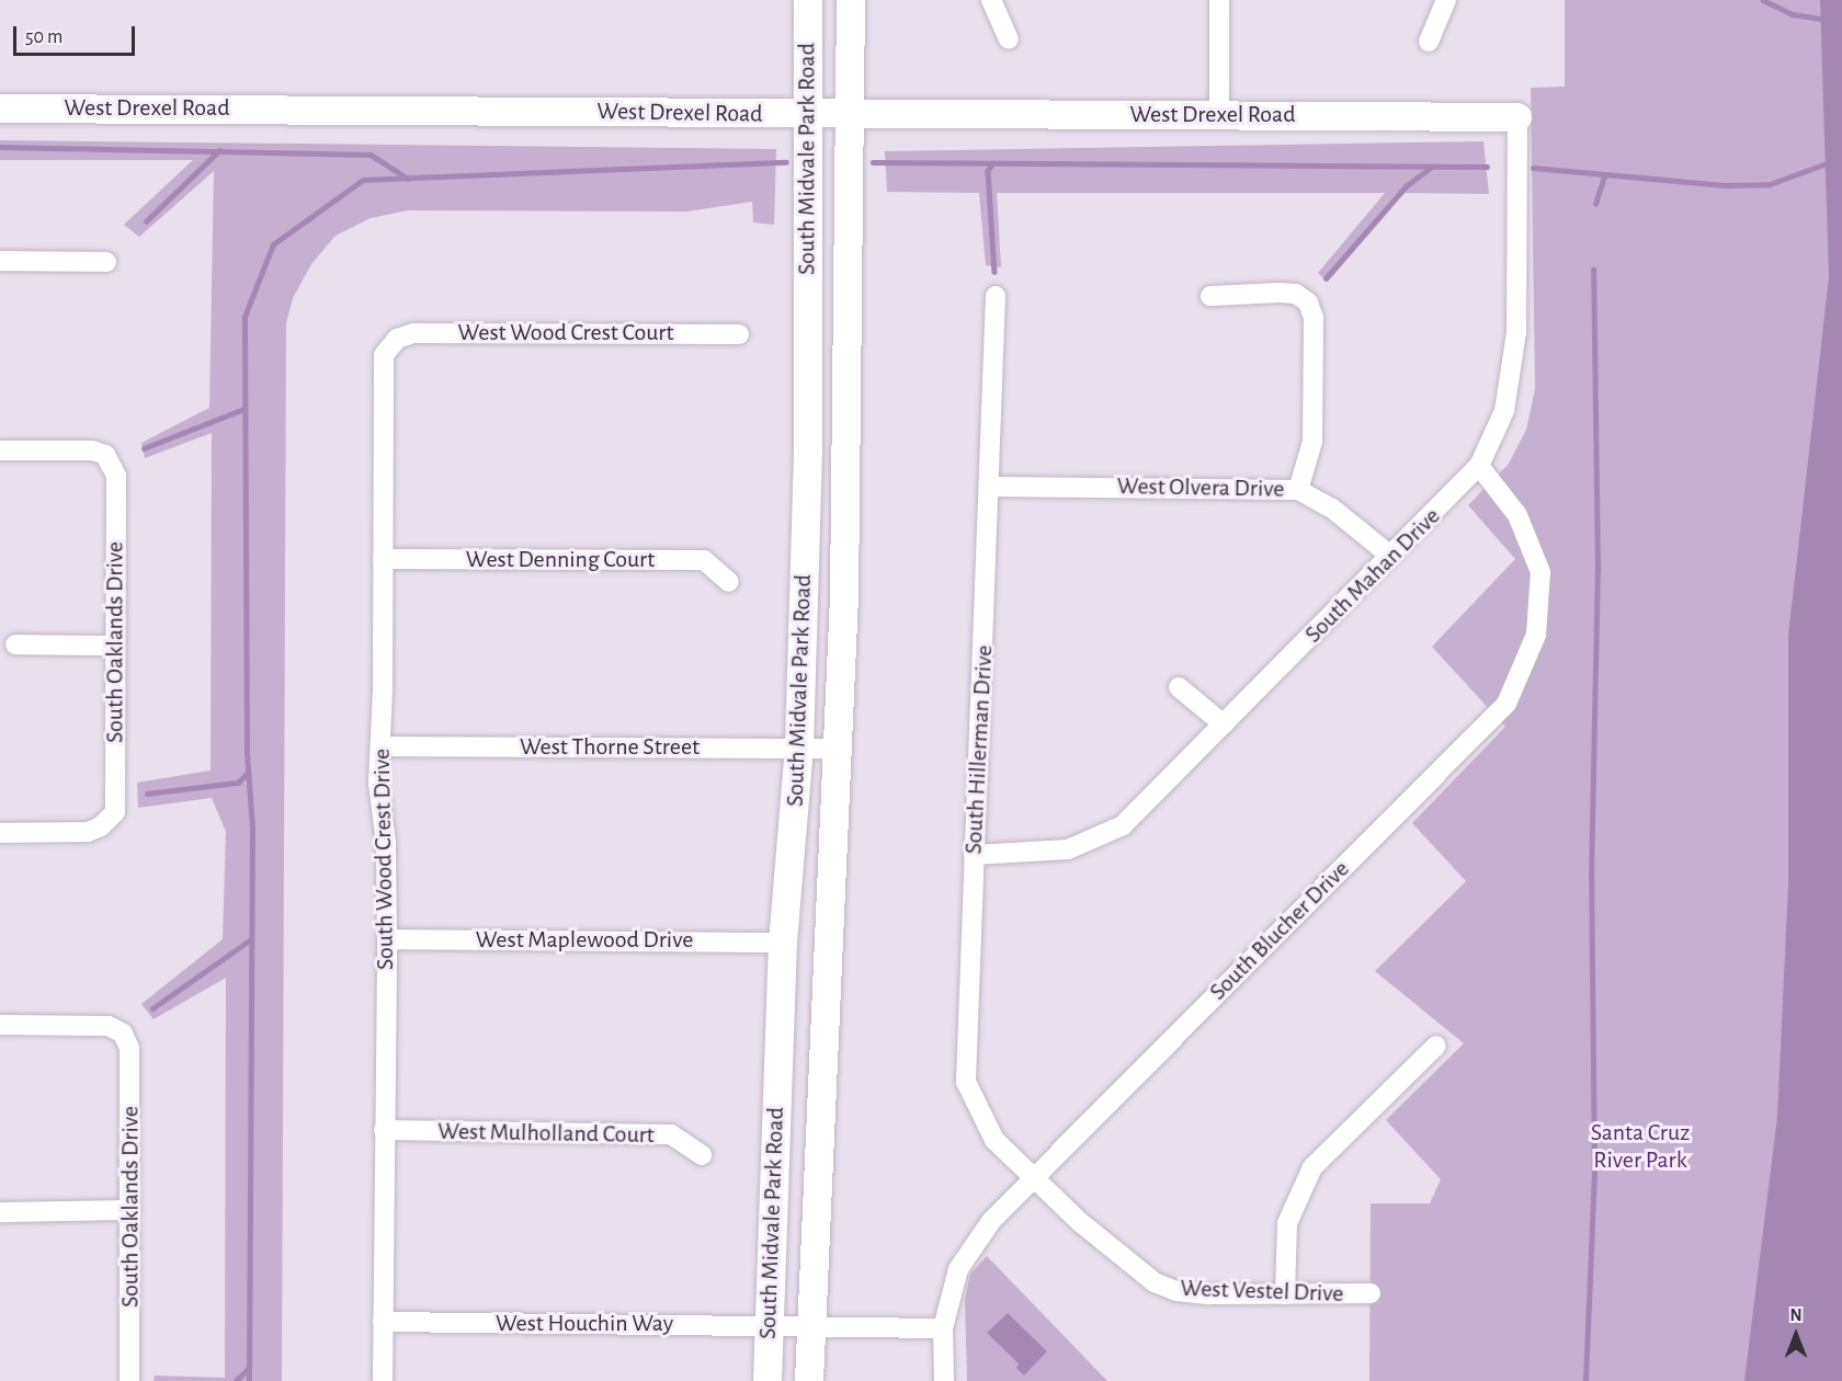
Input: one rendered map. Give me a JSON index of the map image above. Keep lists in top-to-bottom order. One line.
{"streets":{"main road":["West Drexel Road","South Midvale Park Road"],"street":["West Wood Crest Court","West Olvera Drive","West Denning Court","South Mahan Drive","South Oaklands Drive","West Thorne Street","South Hillerman Drive","South Wood Crest Drive","South Blucher Drive","West Maplewood Drive","West Mulholland Court","West Vestel Drive","West Houchin Way"]},"crossings":[["West Drexel Road","South Midvale Park Road"],["West Drexel Road","South Mahan Drive"],["South Midvale Park Road","West Thorne Street"],["South Midvale Park Road","West Maplewood Drive"],["South Midvale Park Road","West Houchin Way"],["West Wood Crest Court","South Wood Crest Drive"],["West Olvera Drive","South Mahan Drive"],["West Olvera Drive","South Hillerman Drive"],["West Denning Court","South Wood Crest Drive"],["South Mahan Drive","South Hillerman Drive"],["South Mahan Drive","South Blucher Drive"],["West Thorne Street","South Wood Crest Drive"],["South Hillerman Drive","South Blucher Drive"],["South Hillerman Drive","West Vestel Drive"],["South Wood Crest Drive","West Maplewood Drive"],["South Wood Crest Drive","West Mulholland Court"],["South Wood Crest Drive","West Houchin Way"],["South Blucher Drive","West Vestel Drive"],["South Blucher Drive","West Houchin Way"]],"parks":["Santa Cruz River Park"],"scale_bar":"50 m","north":"top"}
